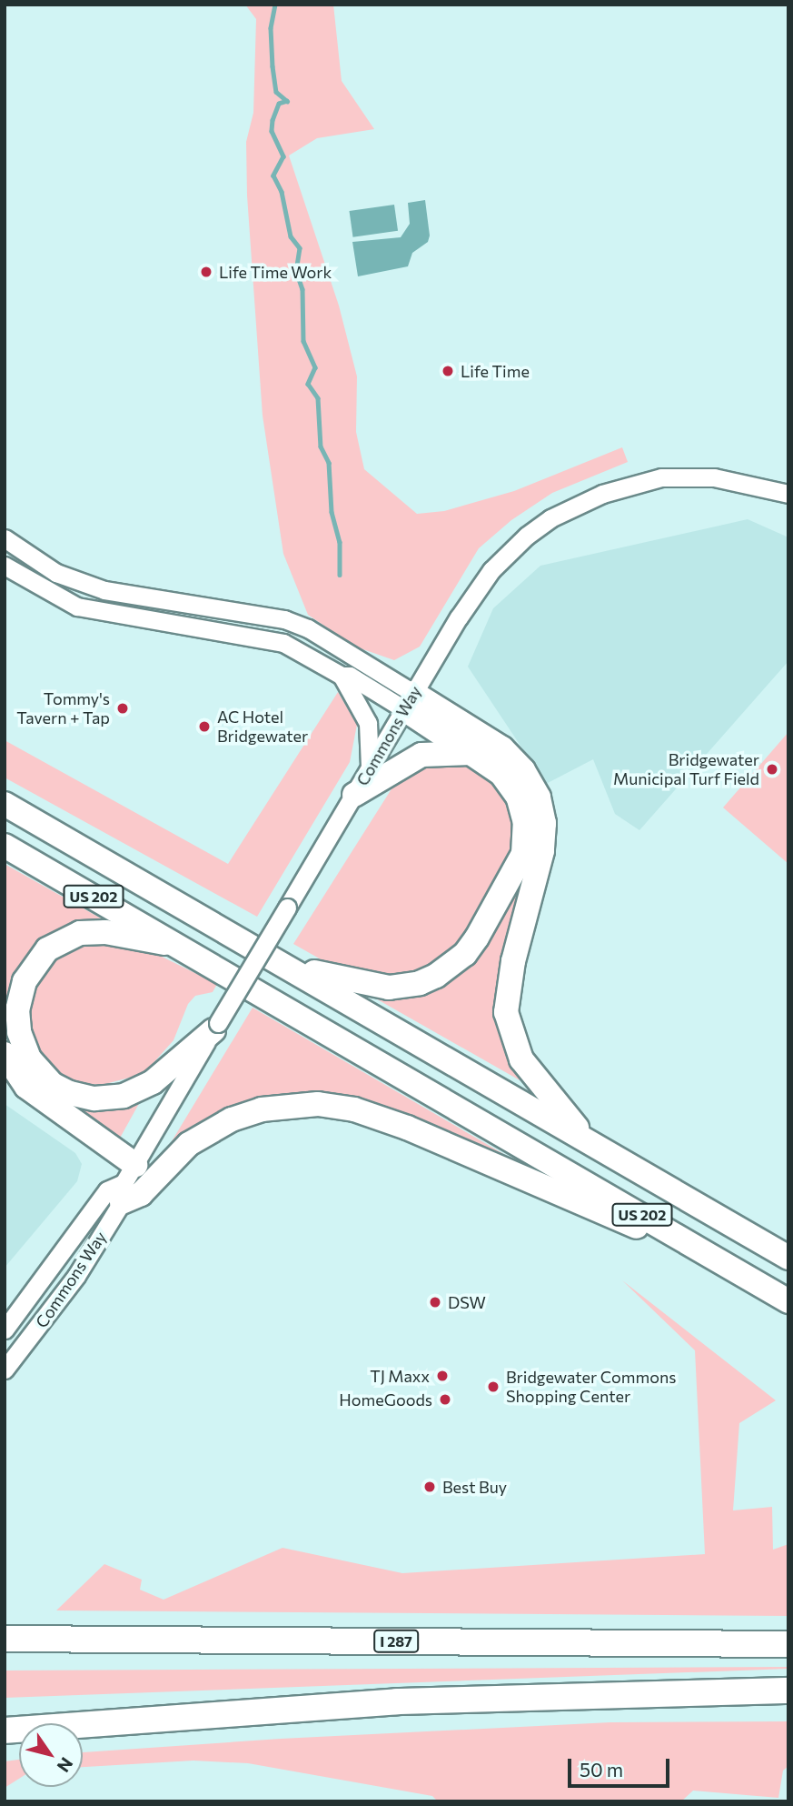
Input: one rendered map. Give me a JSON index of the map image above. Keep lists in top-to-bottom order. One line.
{"streets":{"highway":["US 202","I 287"],"street":["Commons Way"]},"places":["Life Time Work","Life Time","Tommy's Tavern + Tap","AC Hotel Bridgewater","Bridgewater Municipal Turf Field","DSW","TJ Maxx","Bridgewater Commons Shopping Center","HomeGoods","Best Buy"],"scale_bar":"50 m","north":"bottom right"}
